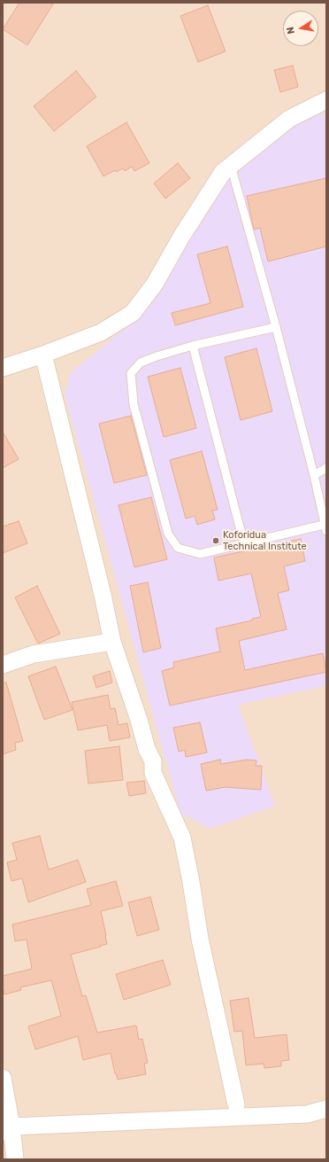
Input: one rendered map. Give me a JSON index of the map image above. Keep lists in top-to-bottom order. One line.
{"places":["Koforidua Technical Institute"],"north":"left"}
